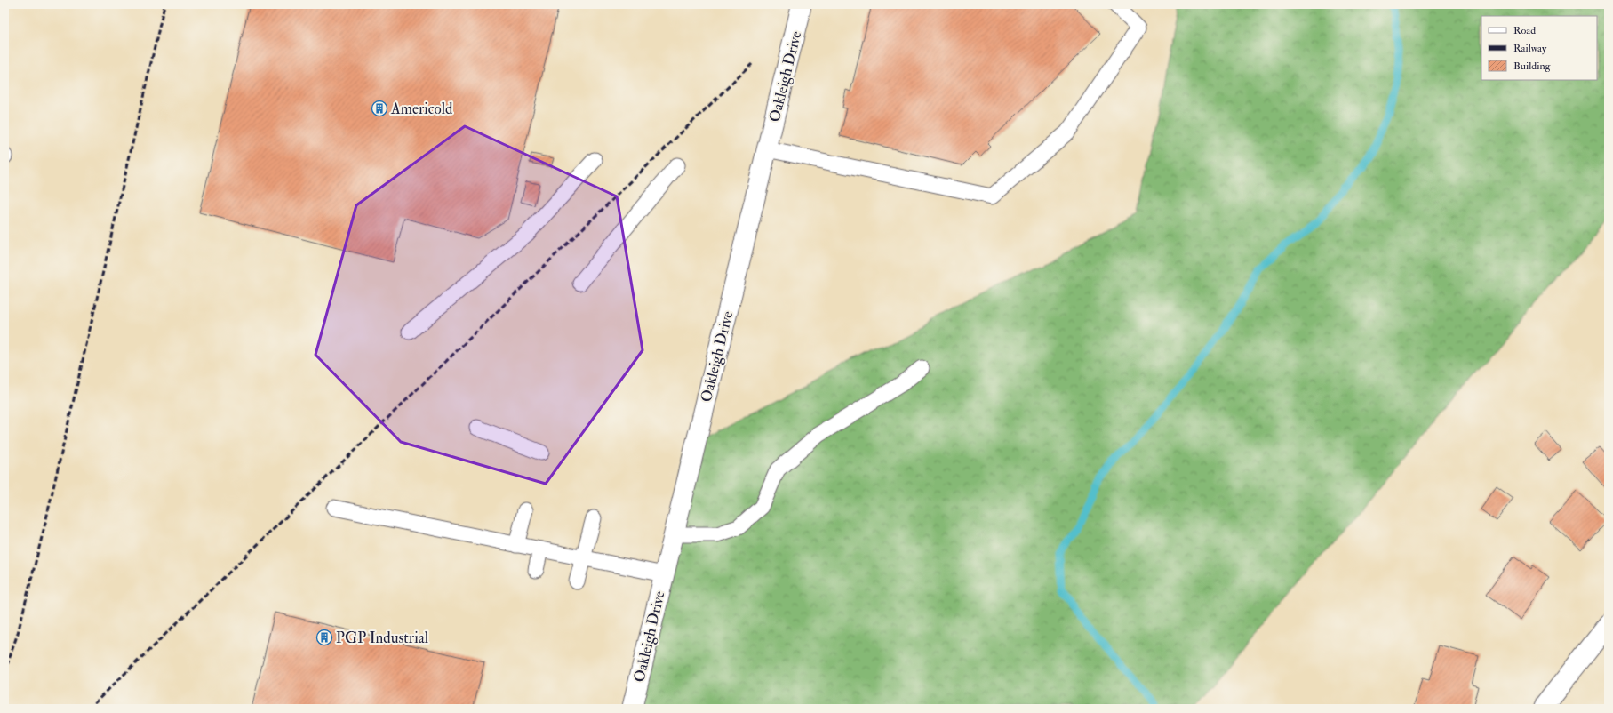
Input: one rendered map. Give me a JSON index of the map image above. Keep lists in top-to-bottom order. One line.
{"streets":{"street":["Oakleigh Drive"]},"places":{"building":["Americold","PGP Industrial"]},"legend":["Road","Railway","Building"]}
